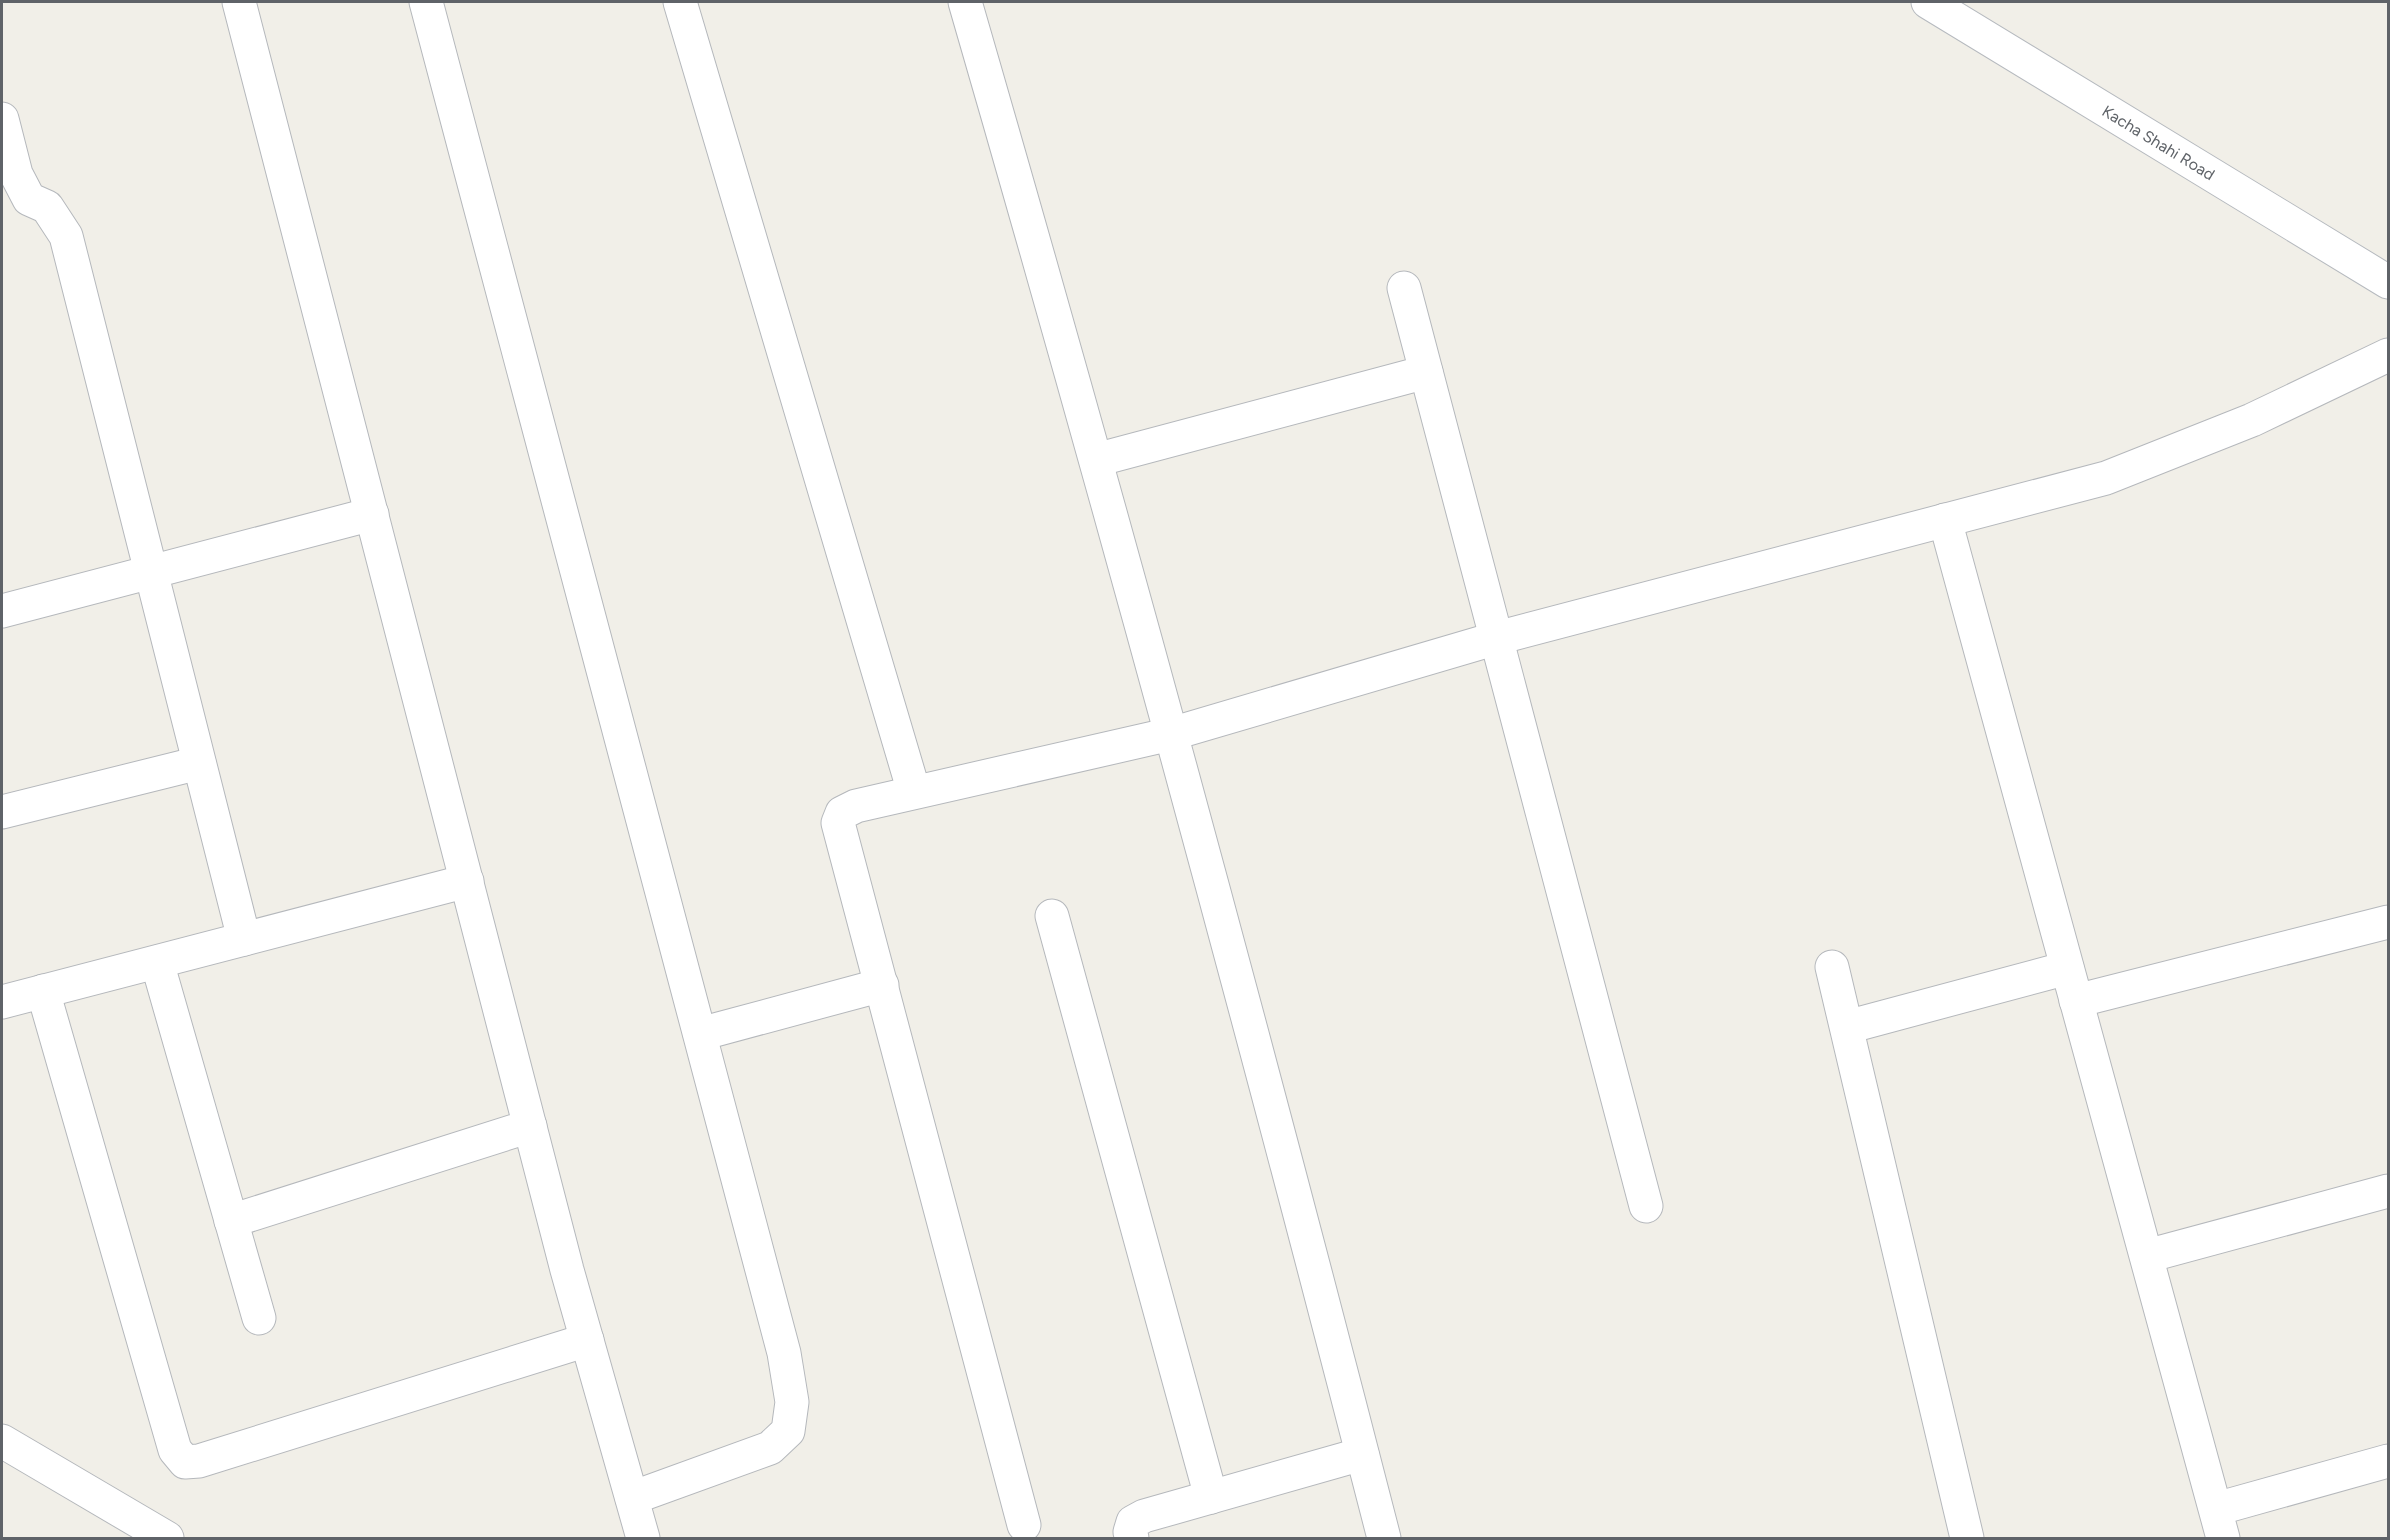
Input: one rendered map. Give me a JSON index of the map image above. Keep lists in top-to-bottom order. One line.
{"streets":{"street":["Kacha Shahi Road"]}}
